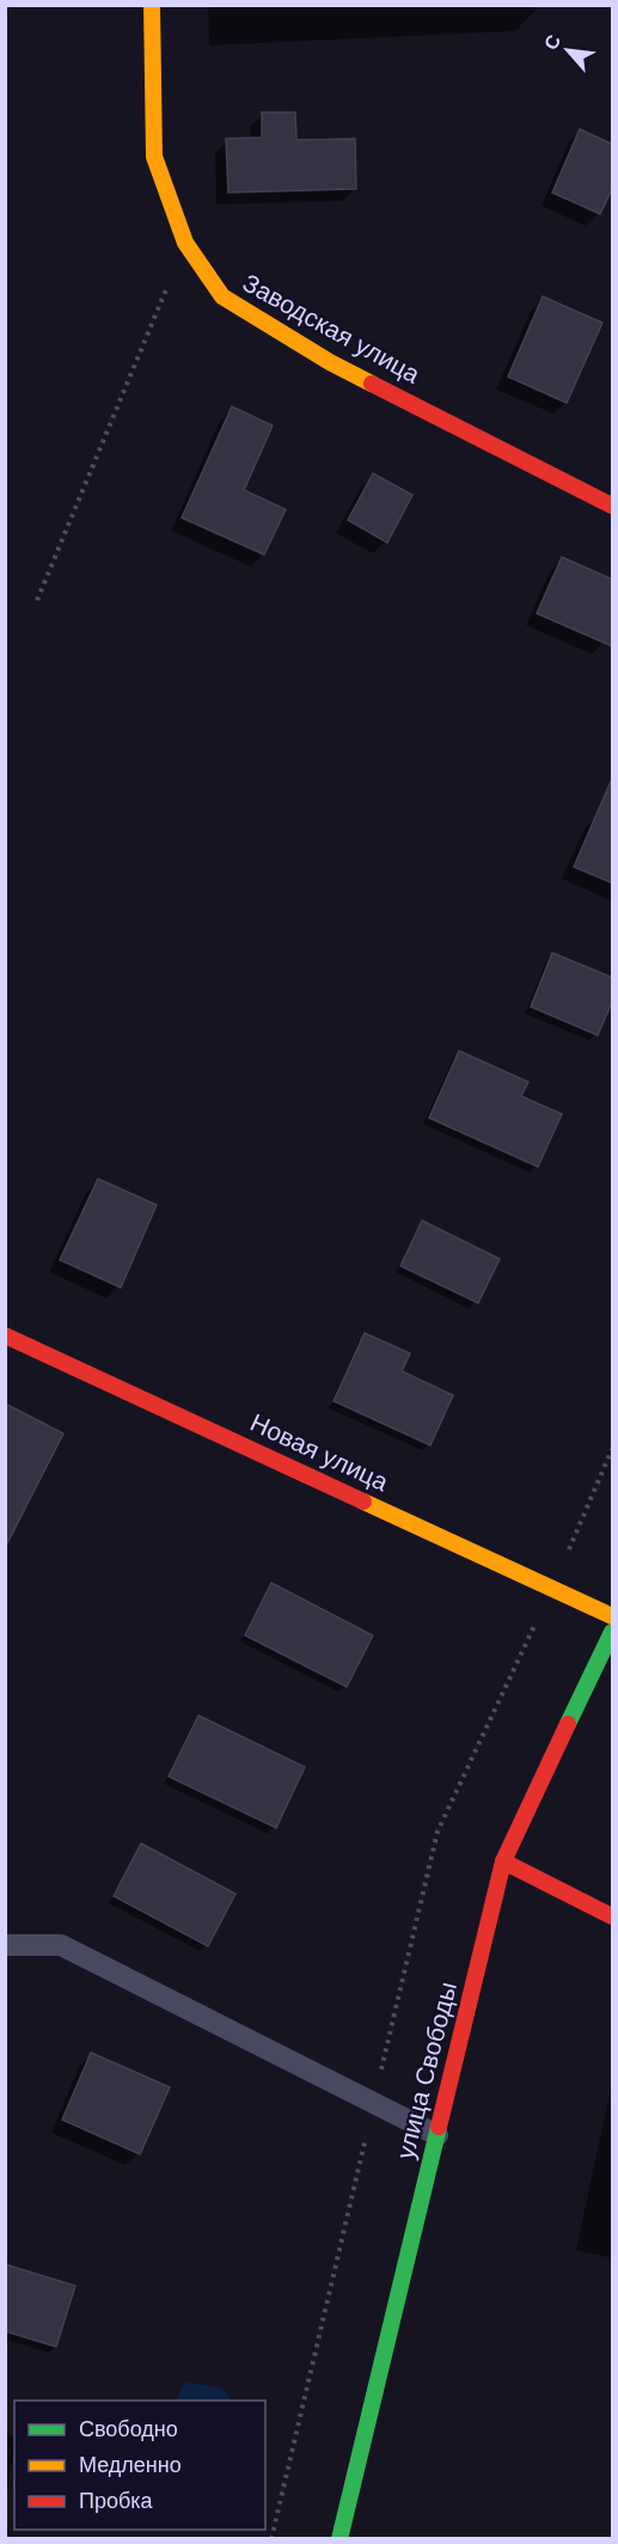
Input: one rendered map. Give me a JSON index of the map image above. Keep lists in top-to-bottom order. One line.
{"streets":{"street":["Заводская улица","Новая улица","улица Свободы"]},"legend":["Свободно","Медленно","Пробка"],"north":"top left"}
